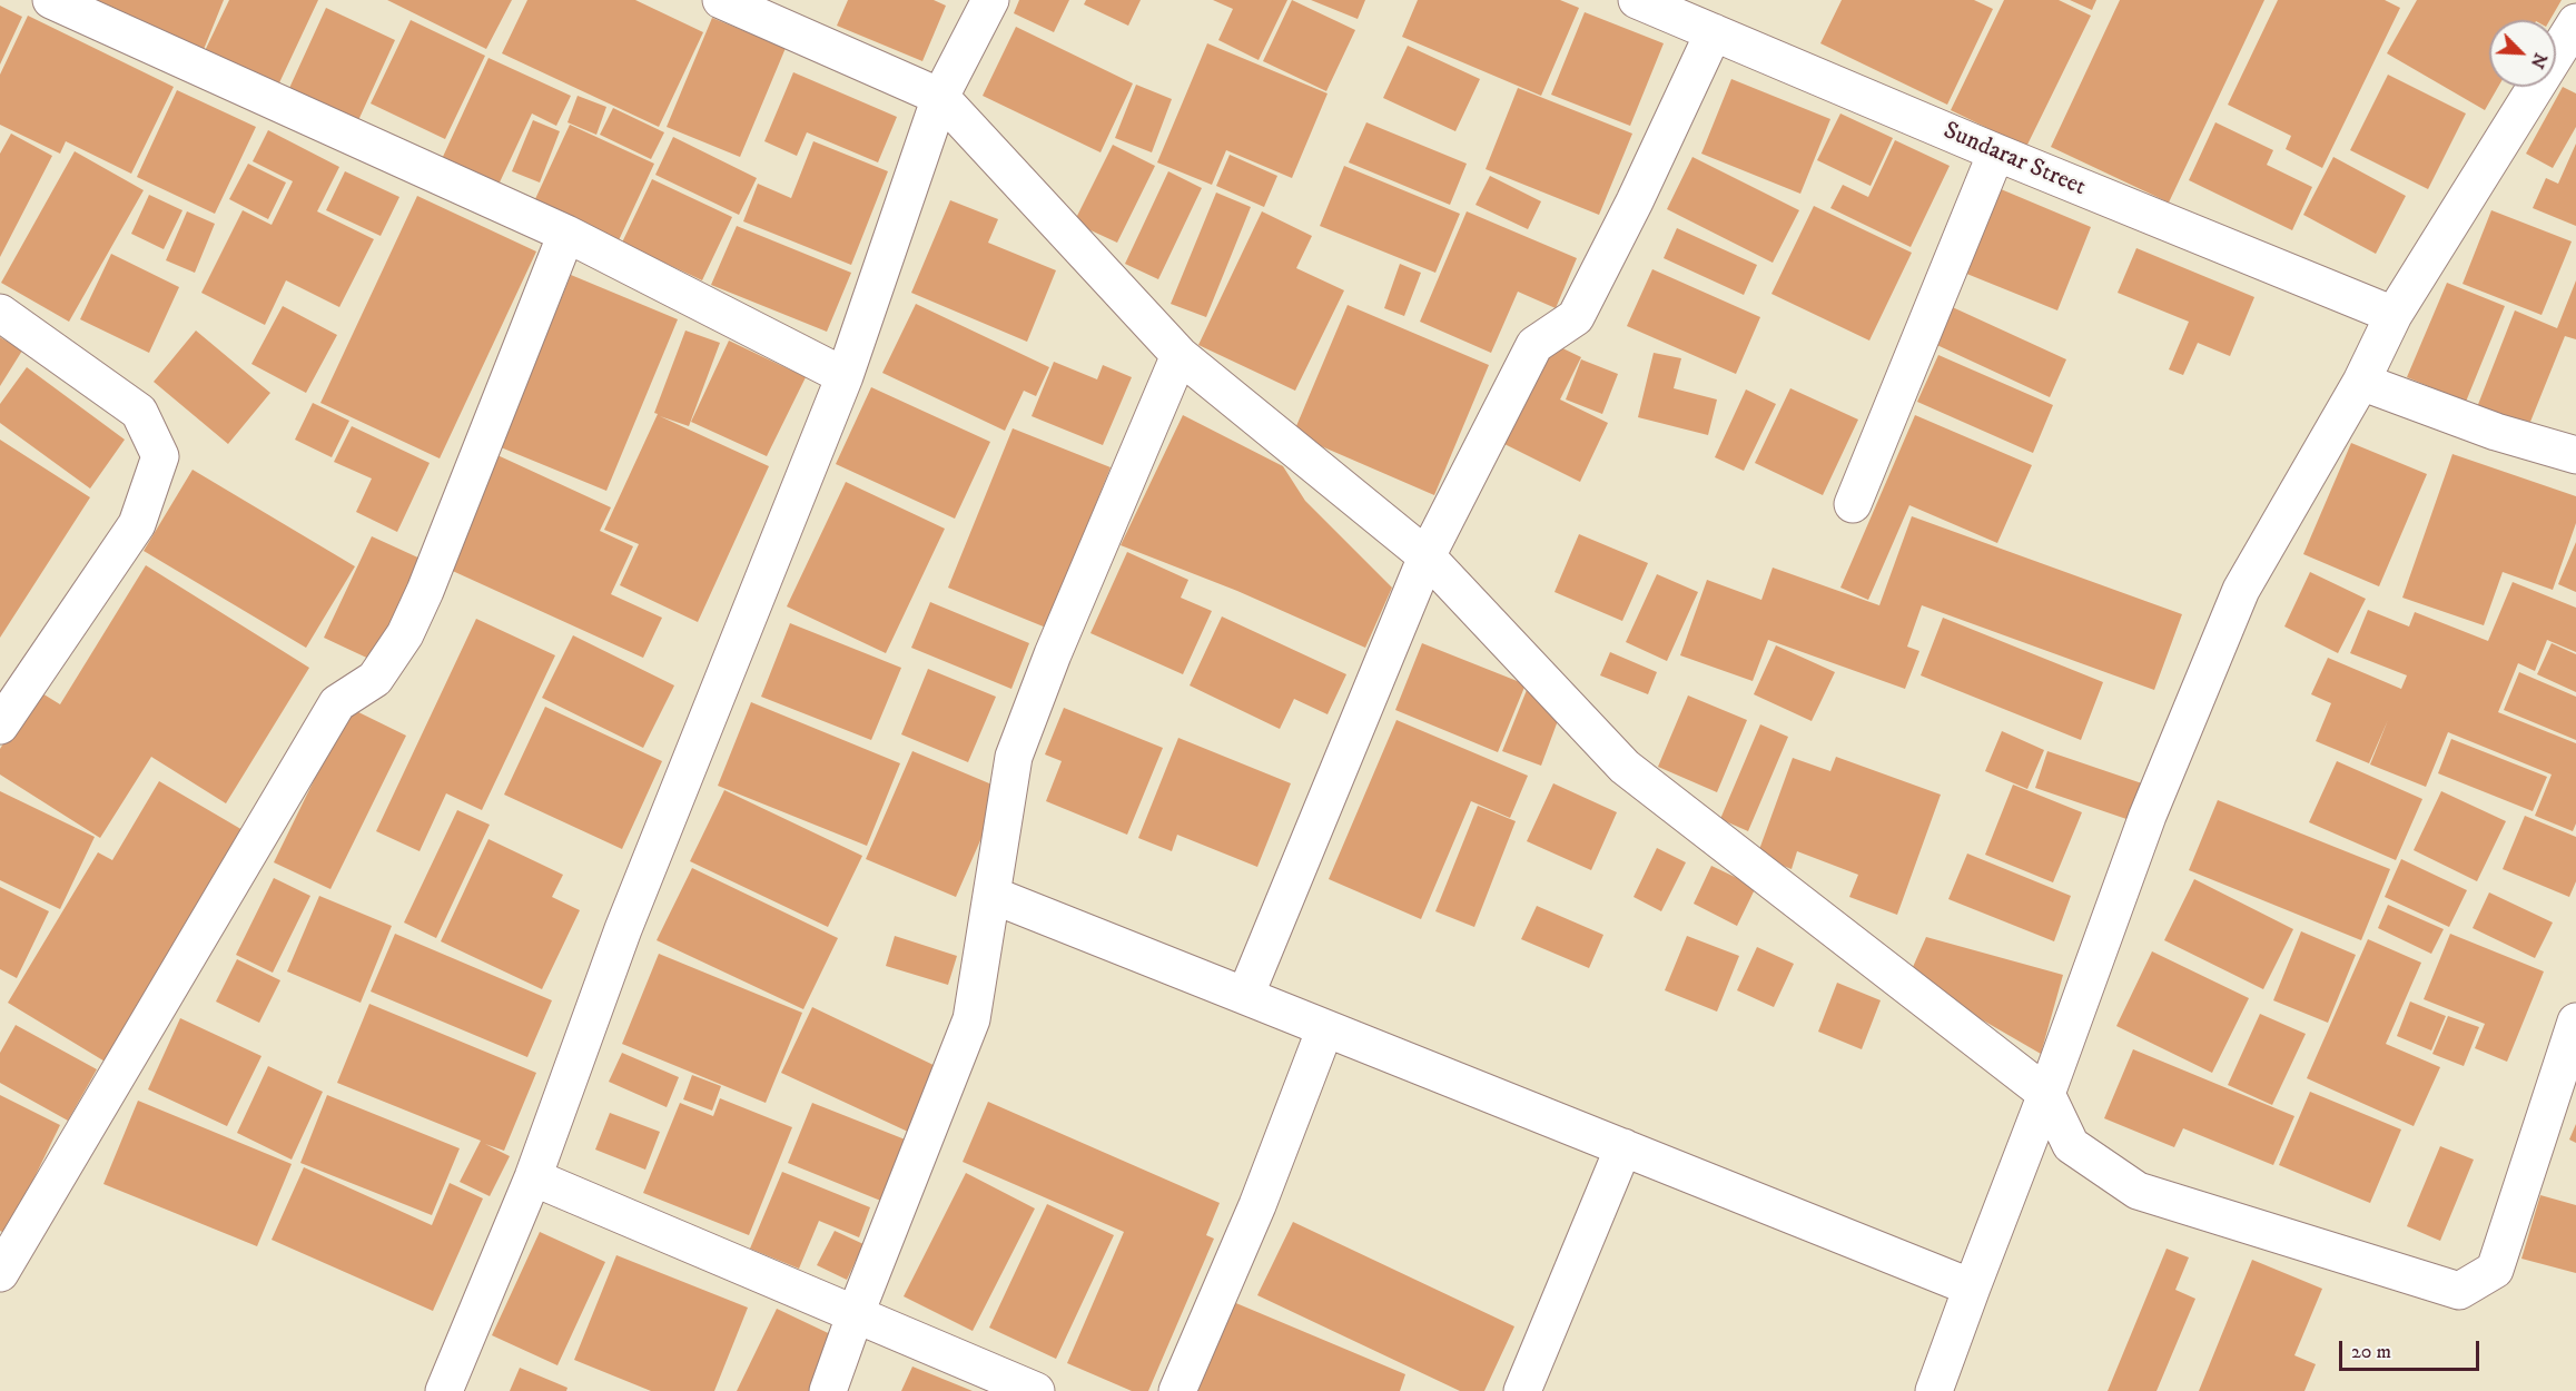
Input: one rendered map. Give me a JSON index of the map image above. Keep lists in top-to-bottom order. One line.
{"streets":{"street":["Sundarar Street"]},"scale_bar":"20 m","north":"bottom right"}
